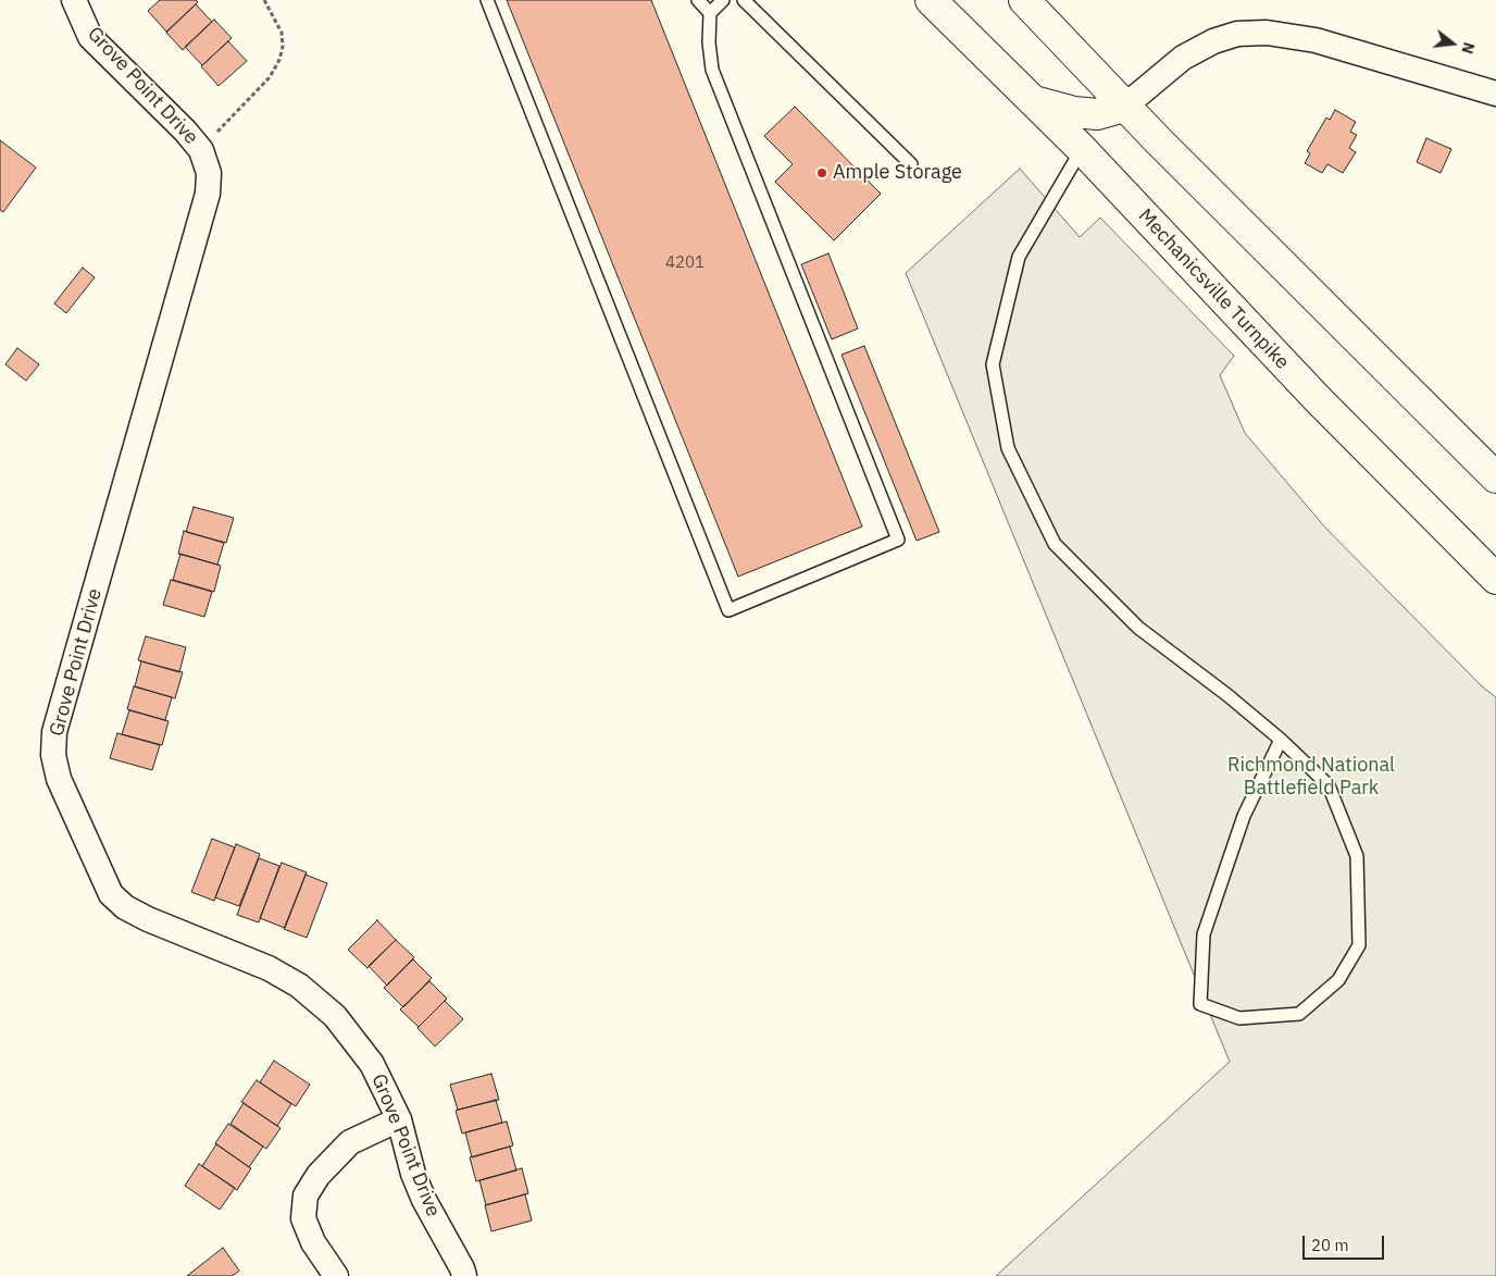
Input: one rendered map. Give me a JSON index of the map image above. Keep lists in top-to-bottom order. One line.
{"streets":{"highway":["Mechanicsville Turnpike"],"street":["Grove Point Drive"]},"parks":["Richmond National Battlefield Park"],"places":["Ample Storage"],"house_numbers":["4201"],"scale_bar":"20 m","north":"right"}
